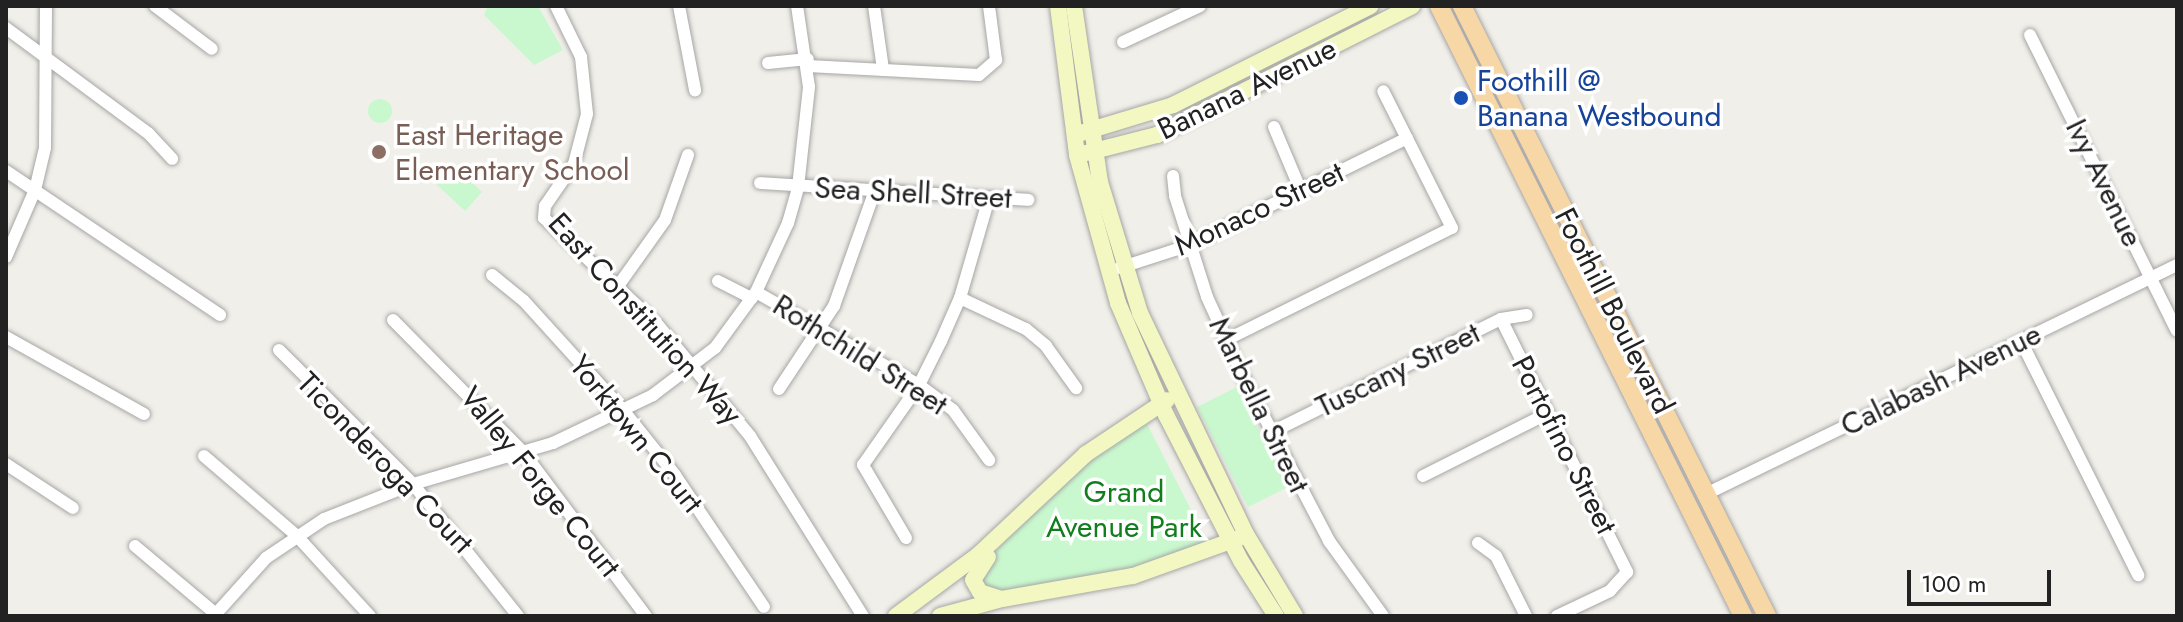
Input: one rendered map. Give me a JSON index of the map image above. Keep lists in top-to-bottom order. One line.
{"streets":{"main road":["Foothill Boulevard"],"street":["Banana Avenue","Ivy Avenue","Sea Shell Street","Monaco Street","East Constitution Way","Rothchild Street","Tuscany Street","Calabash Avenue","Marbella Street","Yorktown Court","Portofino Street","Ticonderoga Court","Valley Forge Court"]},"crossings":[["Ivy Avenue","Calabash Avenue"],["Monaco Street","Marbella Street"],["Foothill Boulevard","Calabash Avenue"],["Tuscany Street","Marbella Street"],["Tuscany Street","Portofino Street"]],"parks":["Grand Avenue Park"],"places":["Foothill @ Banana Westbound","East Heritage Elementary School"],"scale_bar":"100 m"}
